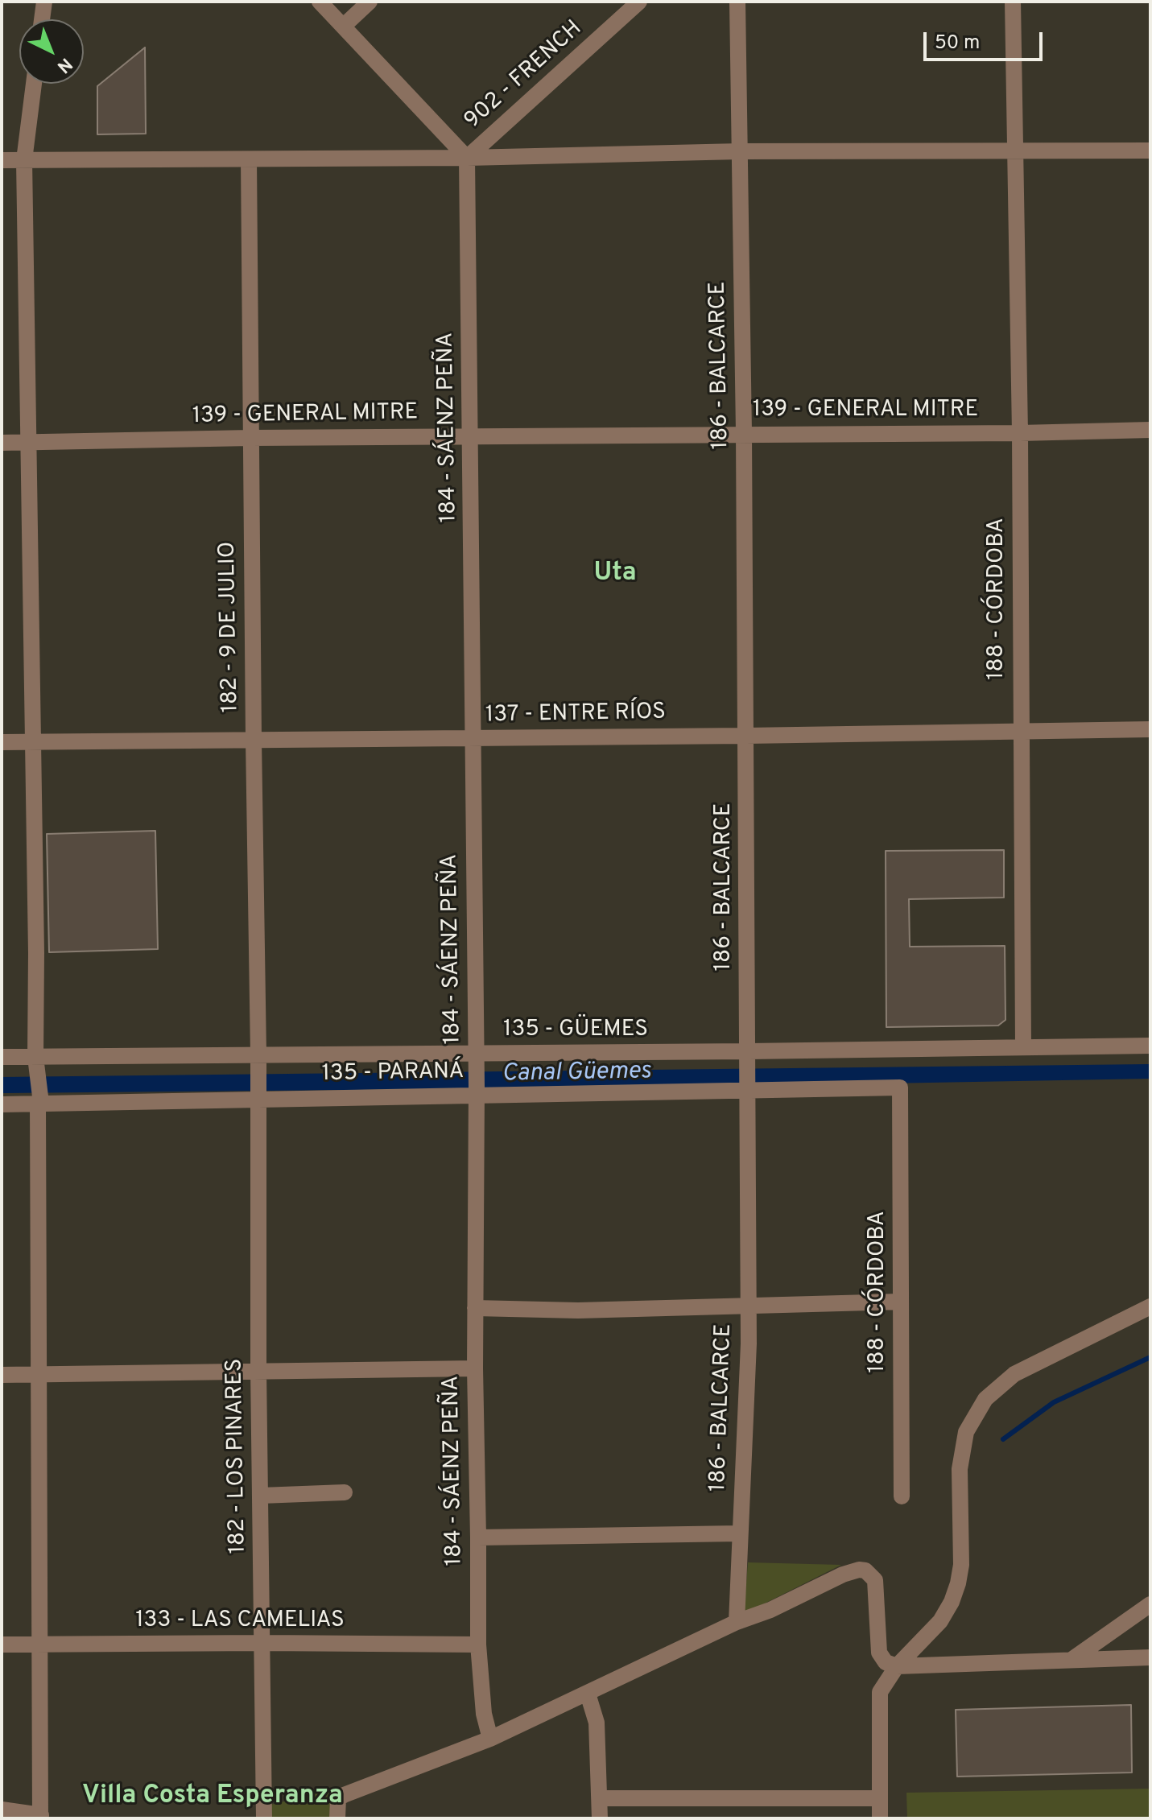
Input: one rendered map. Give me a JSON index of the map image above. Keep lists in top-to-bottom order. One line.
{"streets":{"street":["902 - FRENCH","186 - BALCARCE","139 - GENERAL MITRE","184 - SÁENZ PEÑA","188 - CÓRDOBA","182 - 9 DE JULIO","137 - ENTRE RÍOS","135 - GÜEMES","135 - PARANÁ","182 - LOS PINARES","133 - LAS CAMELIAS"]},"crossings":[["902 - FRENCH","184 - SÁENZ PEÑA"],["186 - BALCARCE","139 - GENERAL MITRE"],["186 - BALCARCE","137 - ENTRE RÍOS"],["186 - BALCARCE","135 - GÜEMES"],["186 - BALCARCE","135 - PARANÁ"],["139 - GENERAL MITRE","184 - SÁENZ PEÑA"],["139 - GENERAL MITRE","188 - CÓRDOBA"],["139 - GENERAL MITRE","182 - 9 DE JULIO"],["184 - SÁENZ PEÑA","137 - ENTRE RÍOS"],["184 - SÁENZ PEÑA","135 - GÜEMES"],["184 - SÁENZ PEÑA","135 - PARANÁ"],["184 - SÁENZ PEÑA","133 - LAS CAMELIAS"],["188 - CÓRDOBA","137 - ENTRE RÍOS"],["188 - CÓRDOBA","135 - GÜEMES"],["188 - CÓRDOBA","135 - PARANÁ"],["182 - 9 DE JULIO","137 - ENTRE RÍOS"],["182 - 9 DE JULIO","135 - GÜEMES"],["182 - 9 DE JULIO","135 - PARANÁ"],["182 - 9 DE JULIO","182 - LOS PINARES"],["135 - PARANÁ","182 - LOS PINARES"],["182 - LOS PINARES","133 - LAS CAMELIAS"]],"districts":["Uta","Villa Costa Esperanza"],"water":["Canal Güemes"],"scale_bar":"50 m","north":"bottom right"}
